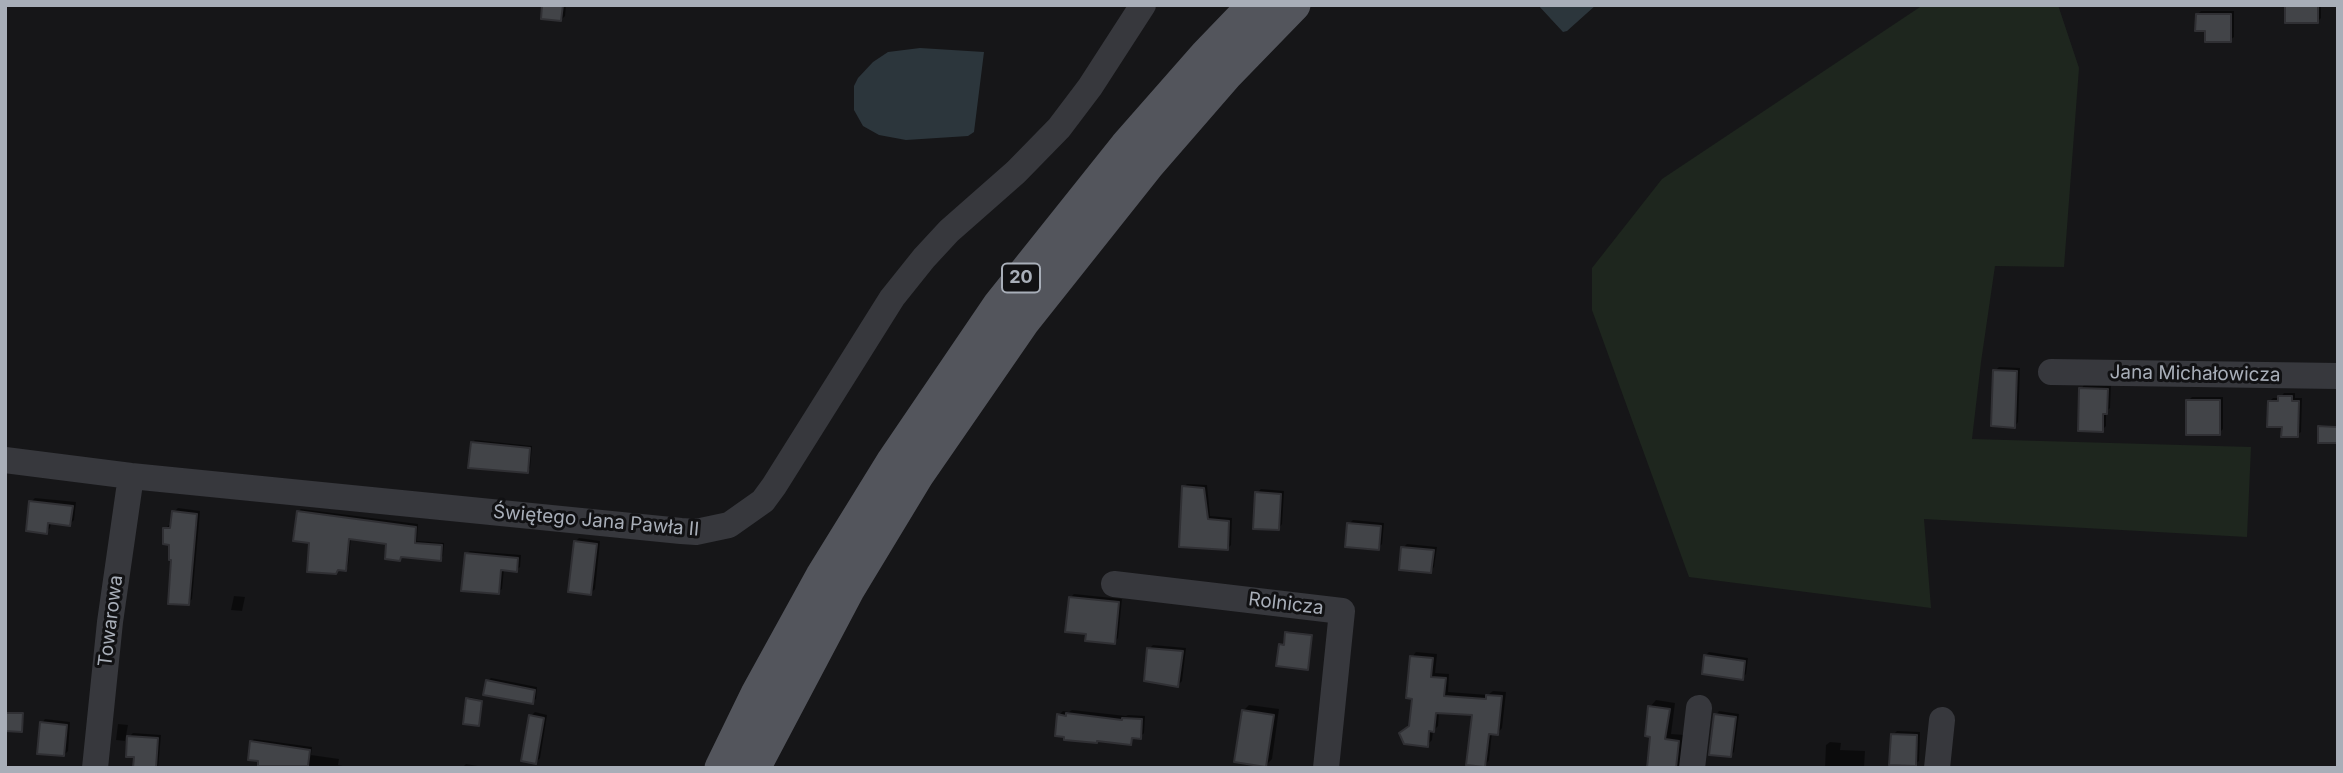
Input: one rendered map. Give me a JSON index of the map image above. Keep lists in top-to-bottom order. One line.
{"streets":{"main road":["20"],"street":["Jana Michałowicza","Świętego Jana Pawła II","Rolnicza","Towarowa"]},"crossings":[["Świętego Jana Pawła II","Towarowa"]]}
